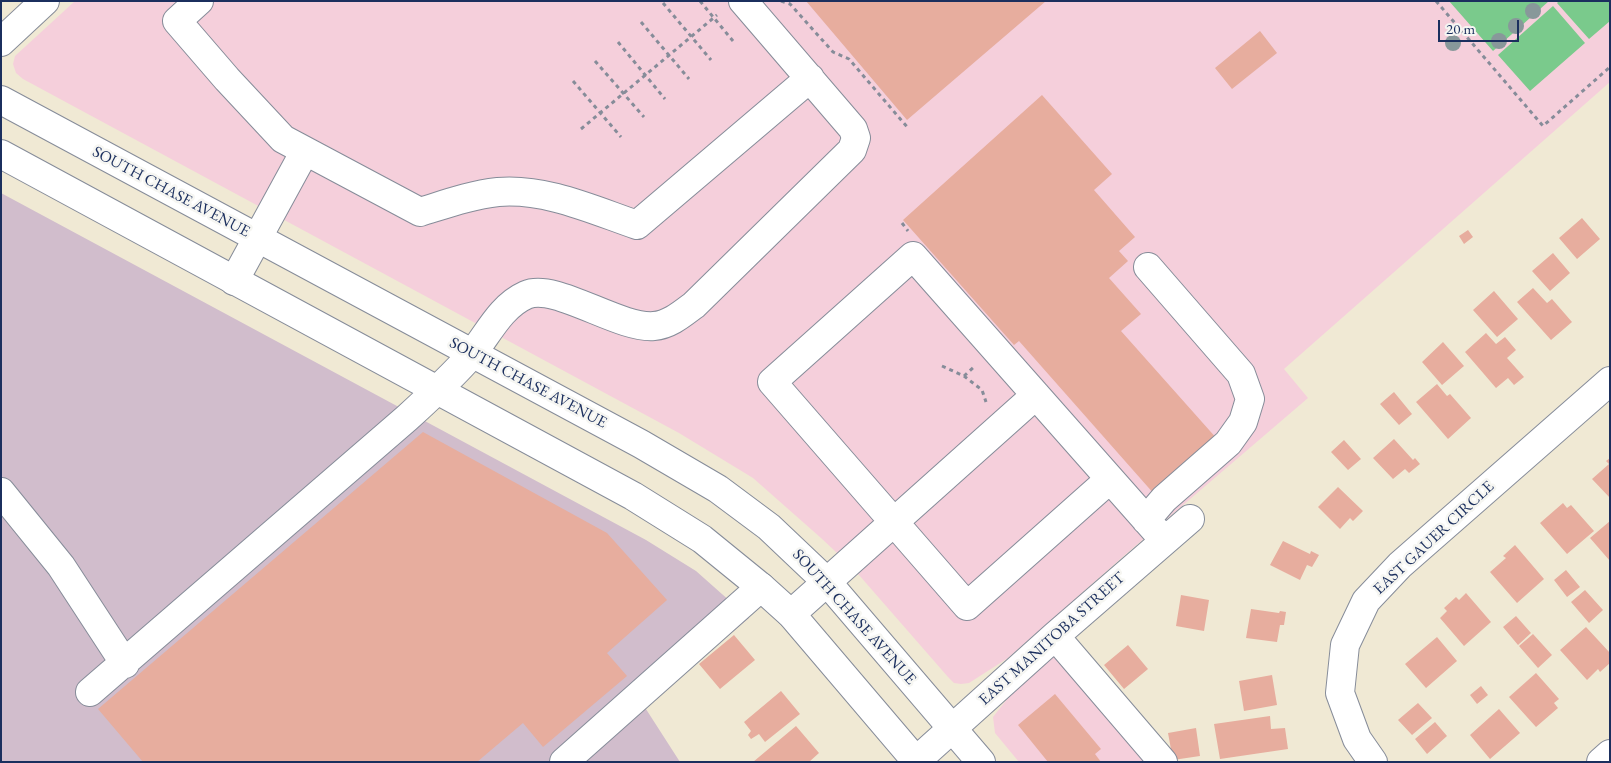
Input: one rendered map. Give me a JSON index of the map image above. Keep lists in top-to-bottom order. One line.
{"streets":{"main road":["SOUTH CHASE AVENUE","EAST GAUER CIRCLE","EAST MANITOBA STREET"]},"crossings":[["SOUTH CHASE AVENUE","EAST MANITOBA STREET"]],"scale_bar":"20 m"}
